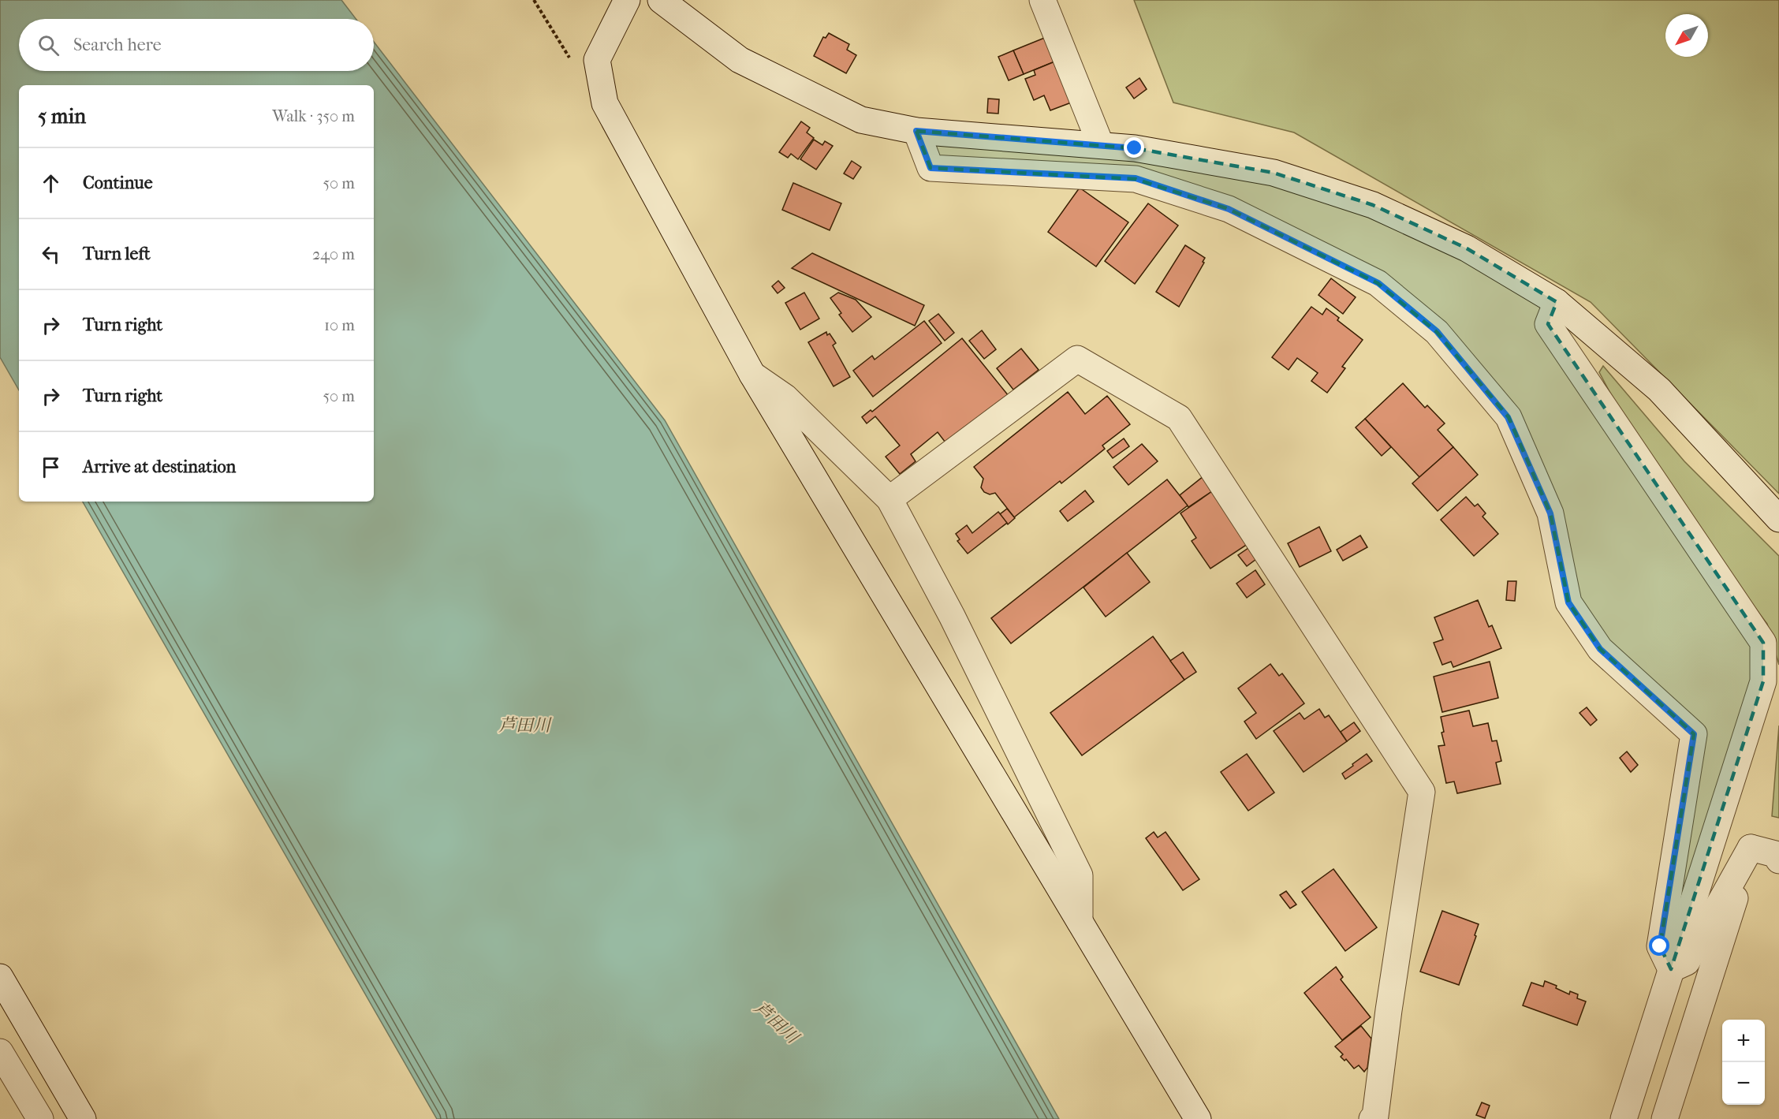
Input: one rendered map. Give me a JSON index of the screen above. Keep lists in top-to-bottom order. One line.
{"water":["芦田川"],"north":"bottom left","page":{"search":"Search here","heading":["5 min","Walk · 350 m"],"list":[["Continue","50 m"],["Turn left","240 m"],["Turn right","10 m"],["Turn right","50 m"],"Arrive at destination"],"map_buttons":["+","−"]}}
